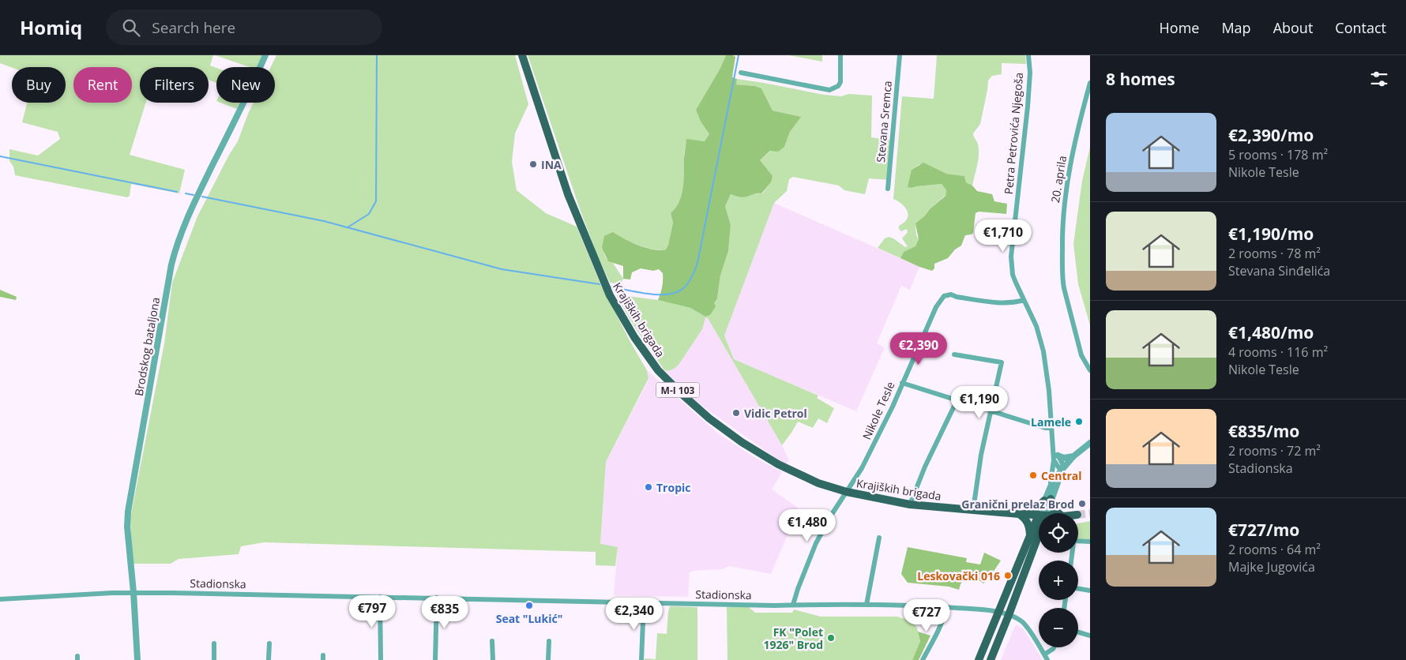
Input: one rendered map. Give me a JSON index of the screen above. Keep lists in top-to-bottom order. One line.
{"streets":{"main road":["Krajiških brigada","M-I 103"],"street":["Stevana Sremca","Petra Petrovića Njegoša","20. aprila","Brodskog bataljona","Nikole Tesle","Stadionska"]},"crossings":[["Petra Petrovića Njegoša","Nikole Tesle"],["Krajiških brigada","Nikole Tesle"],["Brodskog bataljona","Stadionska"],["Nikole Tesle","Stadionska"]],"places":["INA","Vidic Petrol","Lamele","Central","Tropic","Granični prelaz Brod","Leskovački 016","Seat \"Lukić\"","FK \"Polet 1926\" Brod"],"page":{"header":"Homiq","search":"Search here","nav":["Home","Map","About","Contact"],"heading":"8 homes","chip":["Buy","Rent","Filters","New"],"list":[{"name":"€2,390/mo","note":"5 rooms · 178 m² · Nikole Tesle"},{"name":"€1,190/mo","note":"2 rooms · 78 m² · Stevana Sinđelića"},{"name":"€1,480/mo","note":"4 rooms · 116 m² · Nikole Tesle"},{"name":"€835/mo","note":"2 rooms · 72 m² · Stadionska"},{"name":"€727/mo","note":"2 rooms · 64 m² · Majke Jugovića"}],"price":["€1,710","€2,390","€1,190","€1,480","€797","€835","€2,340","€727"],"map_buttons":["+","−"]}}
